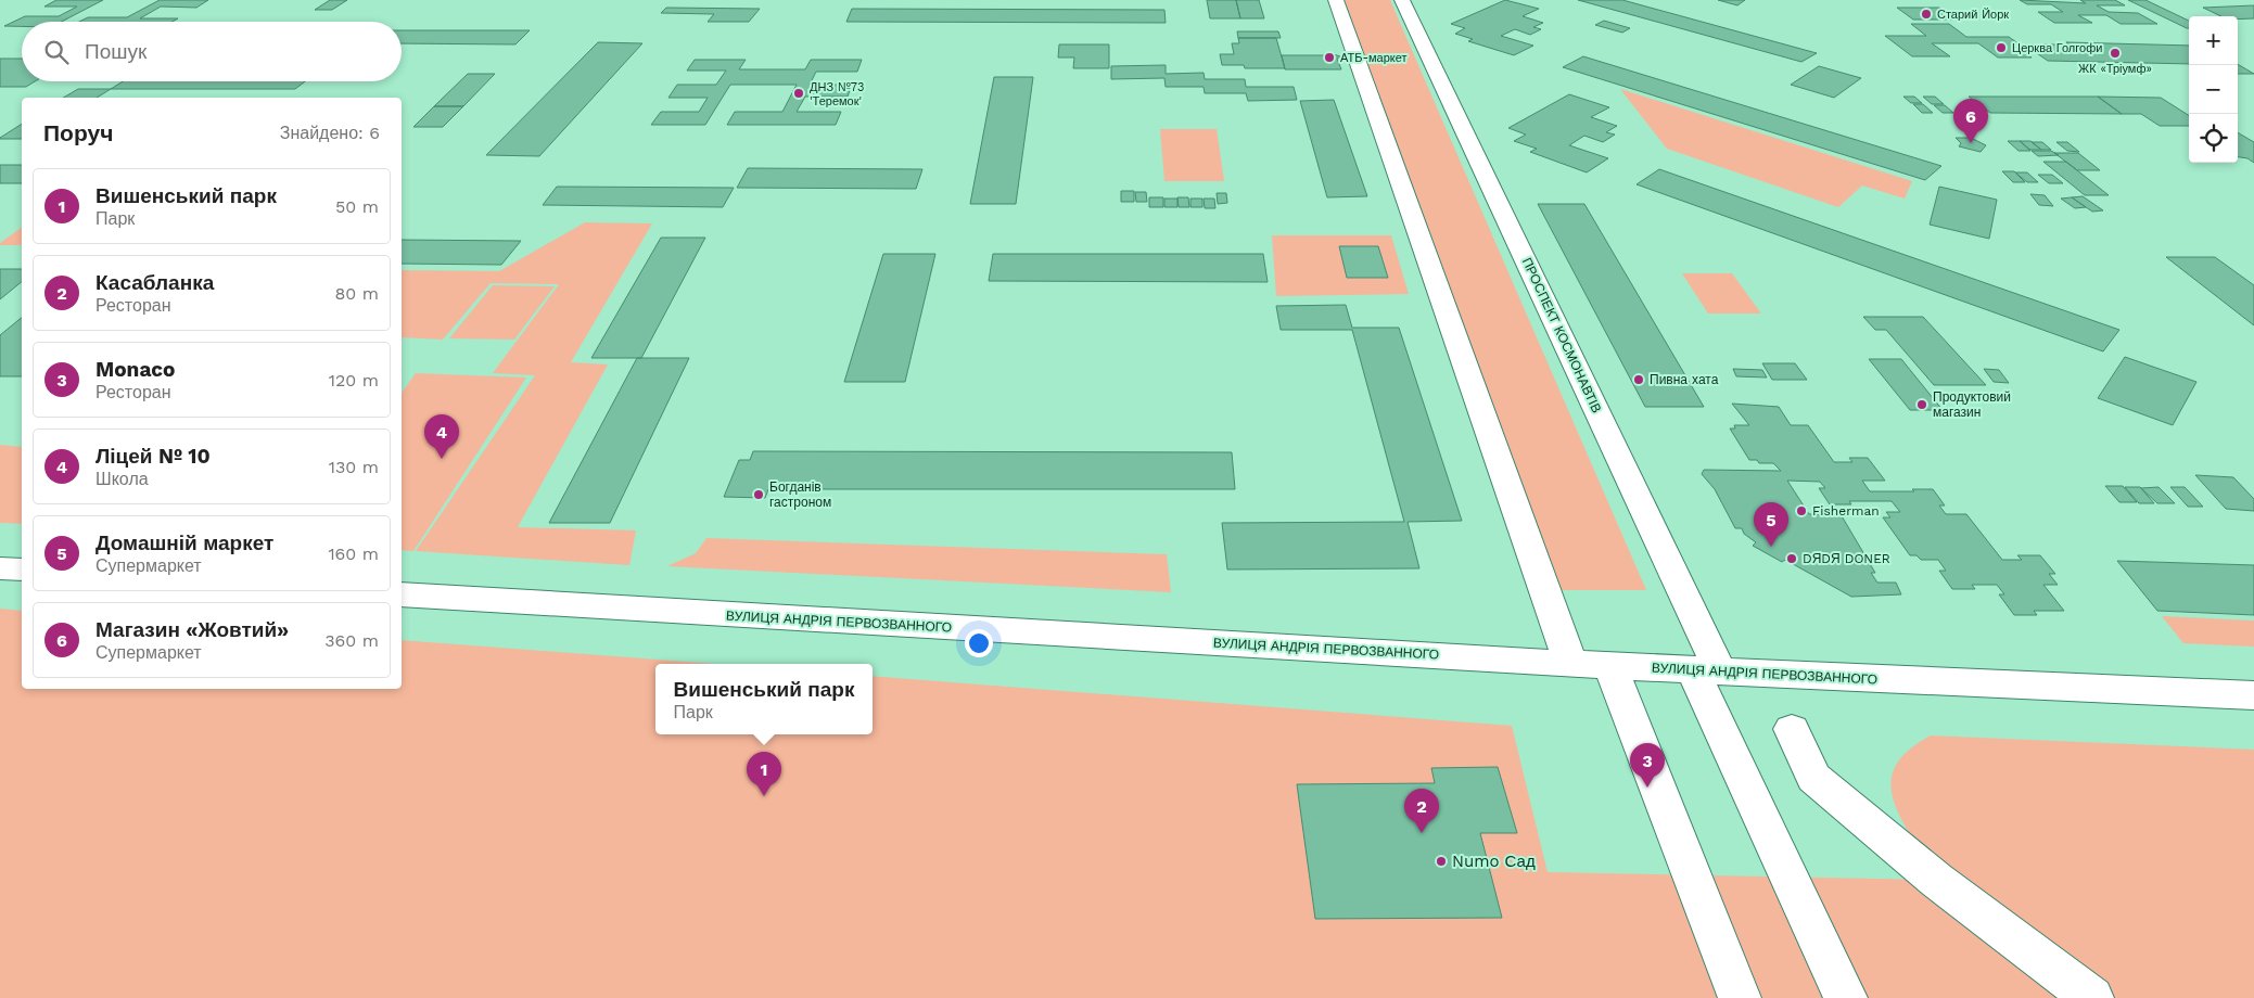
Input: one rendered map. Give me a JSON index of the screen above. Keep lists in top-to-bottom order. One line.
{"streets":{"street":["ПРОСПЕКТ КОСМОНАВТІВ","ВУЛИЦЯ АНДРІЯ ПЕРВОЗВАННОГО"]},"crossings":[["ПРОСПЕКТ КОСМОНАВТІВ","ВУЛИЦЯ АНДРІЯ ПЕРВОЗВАННОГО"]],"places":["Старий Йорк","Церква Голгофи","ЖК «Тріумф»","АТБ-маркет","ДНЗ №73 'Теремок'","Пивна хата","Продуктовий магазин","Богданів гастроном","Fisherman","DЯDЯ DONER","Numo Сад"],"page":{"map_buttons":["+","−"],"search":"Пошук","heading":["Поруч","Знайдено: 6"],"pins":["6","4","5","3","1","2"],"list":[{"mark":"1","name":"Вишенський парк","note":"Парк","value":"50 m"},{"mark":"2","name":"Касабланка","note":"Ресторан","value":"80 m"},{"mark":"3","name":"Monaco","note":"Ресторан","value":"120 m"},{"mark":"4","name":"Ліцей № 10","note":"Школа","value":"130 m"},{"mark":"5","name":"Домашній маркет","note":"Супермаркет","value":"160 m"},{"mark":"6","name":"Магазин «Жовтий»","note":"Супермаркет","value":"360 m"}],"popup":["Вишенський парк","Парк"]}}
